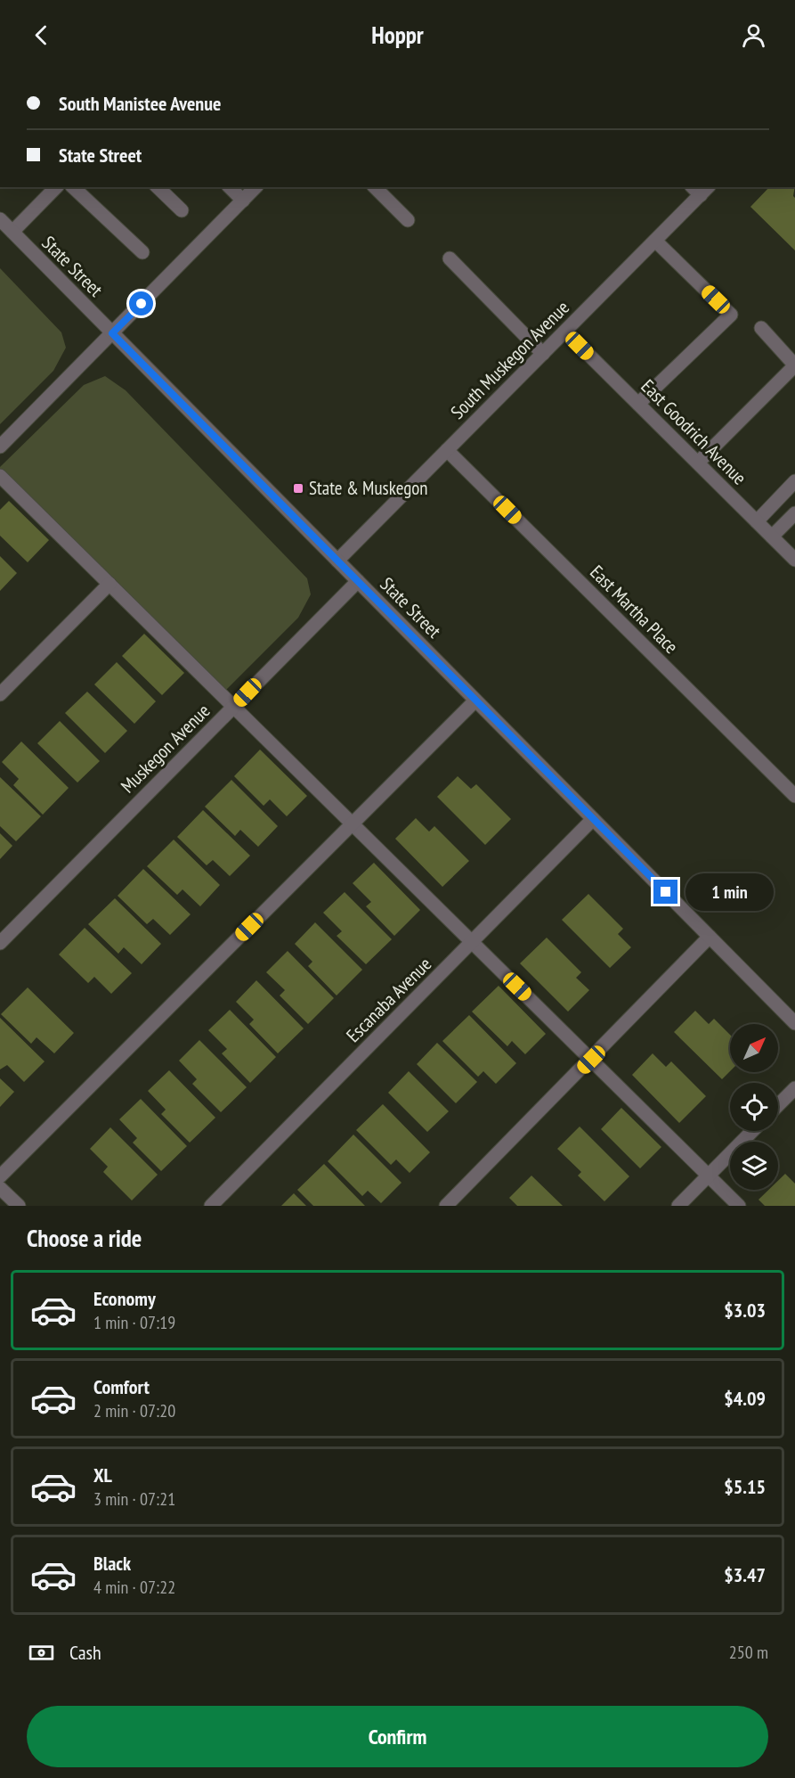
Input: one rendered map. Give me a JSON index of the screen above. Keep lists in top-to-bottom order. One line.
{"streets":{"street":["State Street","South Muskegon Avenue","East Goodrich Avenue","East Martha Place","Muskegon Avenue","Escanaba Avenue"]},"crossings":[["State Street","South Muskegon Avenue"],["State Street","Muskegon Avenue"],["State Street","Escanaba Avenue"],["South Muskegon Avenue","East Goodrich Avenue"],["South Muskegon Avenue","East Martha Place"]],"places":{"transit":["State & Muskegon"]},"north":"top right","page":{"header":"Hoppr","banner":["South Manistee Avenue","State Street"],"bubble":"1 min","heading":"Choose a ride","list":[{"name":"Economy","note":"1 min · 07:19","value":"$3.03"},{"name":"Comfort","note":"2 min · 07:20","value":"$4.09"},{"name":"XL","note":"3 min · 07:21","value":"$5.15"},{"name":"Black","note":"4 min · 07:22","value":"$3.47"}],"pay":["Cash","250 m"],"buttons":"Confirm"}}
